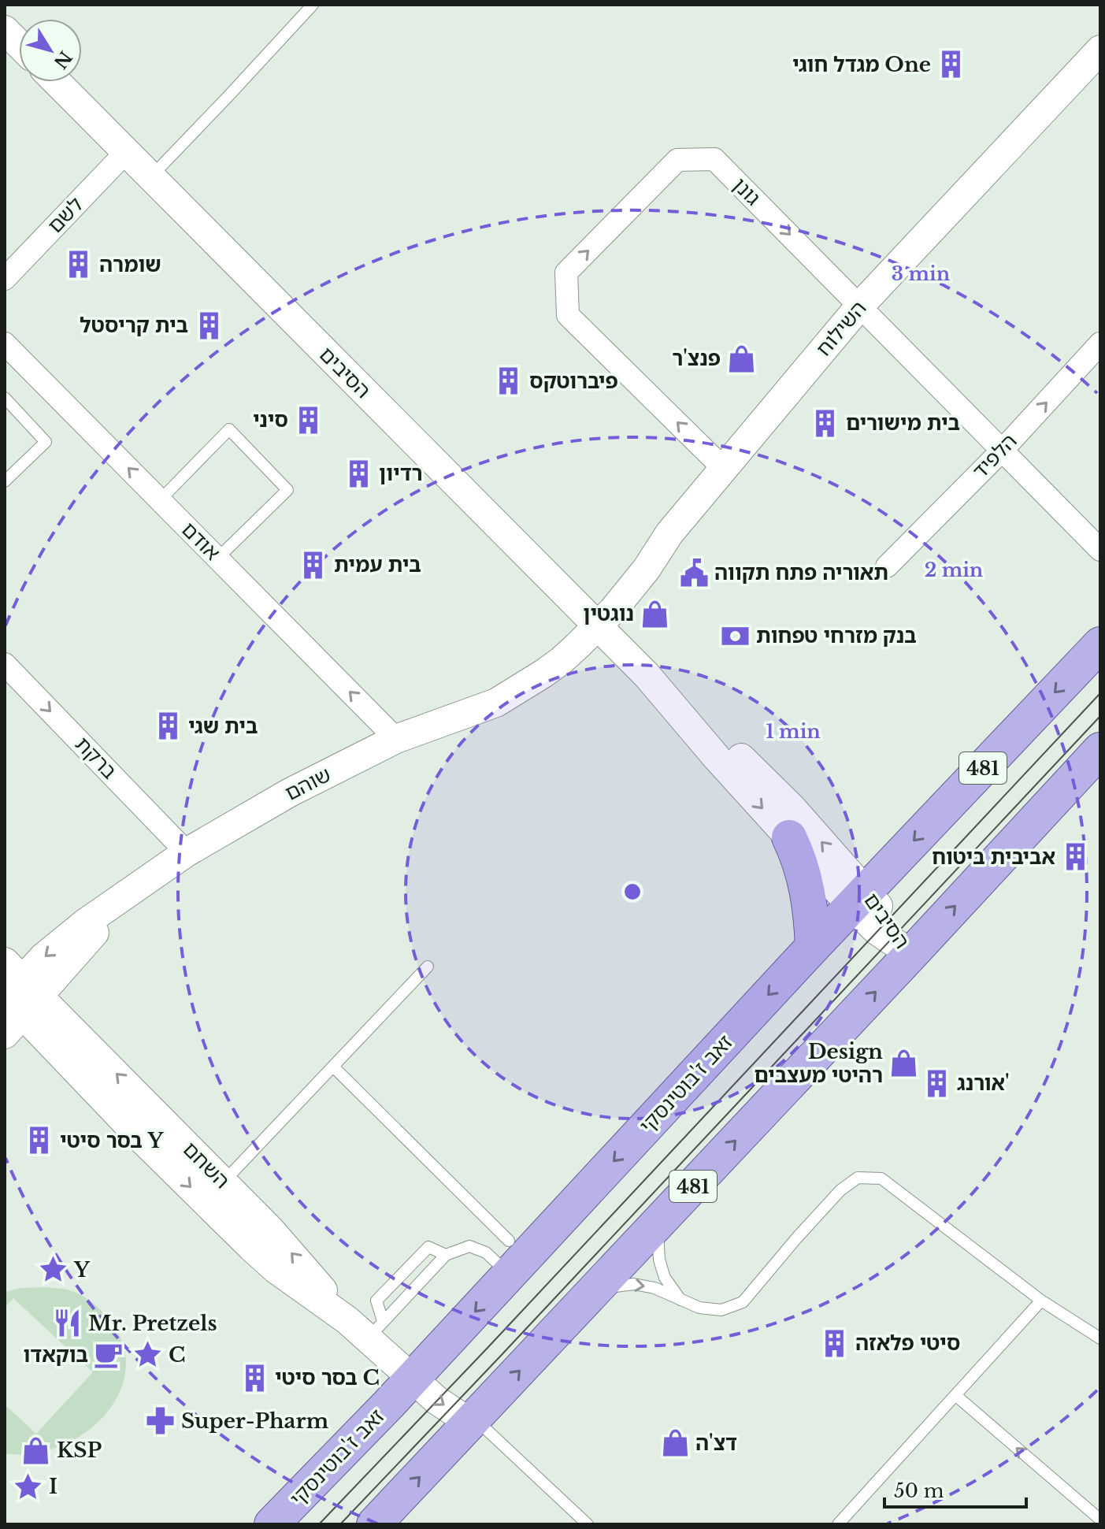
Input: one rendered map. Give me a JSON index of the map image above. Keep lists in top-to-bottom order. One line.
{"streets":{"main road":["481","זאב ז'בוטינסקי"],"street":["גונן","לשם","השילוח","הסיבים","הלפיד","אודם","ברקת","שוהם","השחם"]},"crossings":[["גונן","השילוח"],["גונן","הלפיד"],["לשם","הסיבים"],["השילוח","הסיבים"],["השילוח","שוהם"],["הסיבים","481"],["הסיבים","שוהם"],["הסיבים","זאב ז'בוטינסקי"],["אודם","שוהם"],["ברקת","שוהם"],["481","השחם"],["שוהם","השחם"],["זאב ז'בוטינסקי","השחם"]],"one_way":["הלפיד","אודם","ברקת"],"places":{"building":["מגדל חוגי One","שומרה","בית קריסטל","פיברוטקס","סיני","בית מישורים","רדיון","בית עמית","בית שגי","אביבית ביטוח","אורנג'","בסר סיטי Y","סיטי פלאזה","בסר סיטי C"],"shop":["פנצ'ר","נוגטין","Design רהיטי מעצבים","דצ'ה","KSP"],"public building":["תאוריה פתח תקווה"],"bank":["בנק מזרחי טפחות"],"place":["Y","C","I"],"restaurant":["Mr. Pretzels"],"cafe":["בוקאדו"],"pharmacy":["Super-Pharm"]},"scale_bar":"50 m","north":"bottom right","rings":["3 min","2 min","1 min"]}
